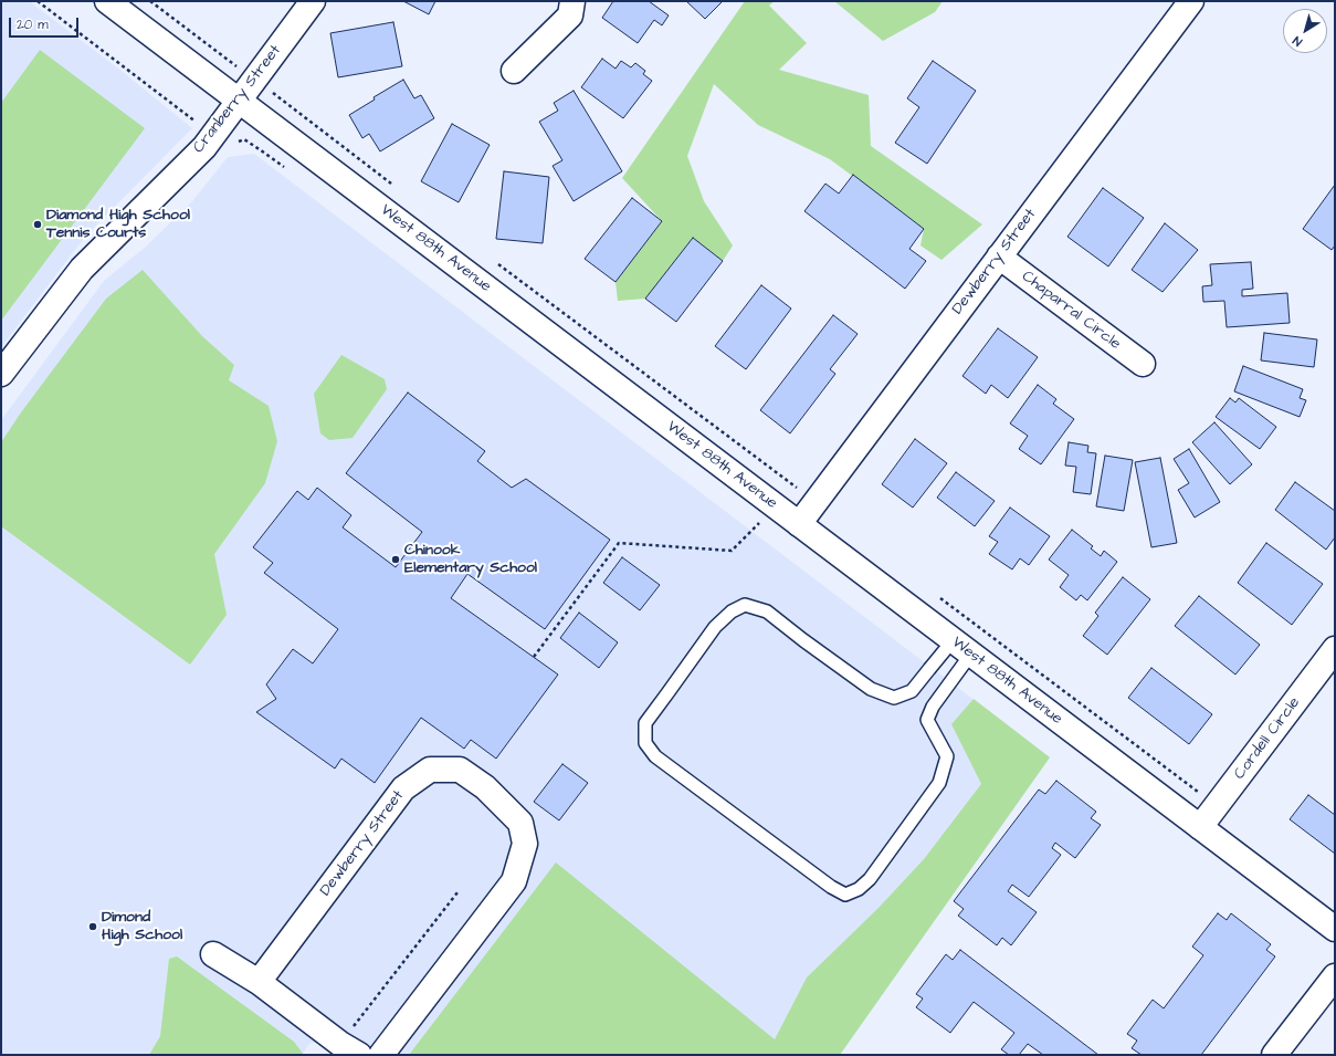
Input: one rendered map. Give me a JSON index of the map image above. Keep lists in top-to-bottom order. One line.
{"streets":{"street":["Cranberry Street","West 88th Avenue","Dewberry Street","Chaparral Circle","Cordell Circle"]},"crossings":[["Cranberry Street","West 88th Avenue"],["West 88th Avenue","Dewberry Street"],["West 88th Avenue","Cordell Circle"],["Dewberry Street","Chaparral Circle"]],"places":["Diamond High School Tennis Courts","Chinook Elementary School","Dimond High School"],"scale_bar":"20 m","north":"bottom left"}
